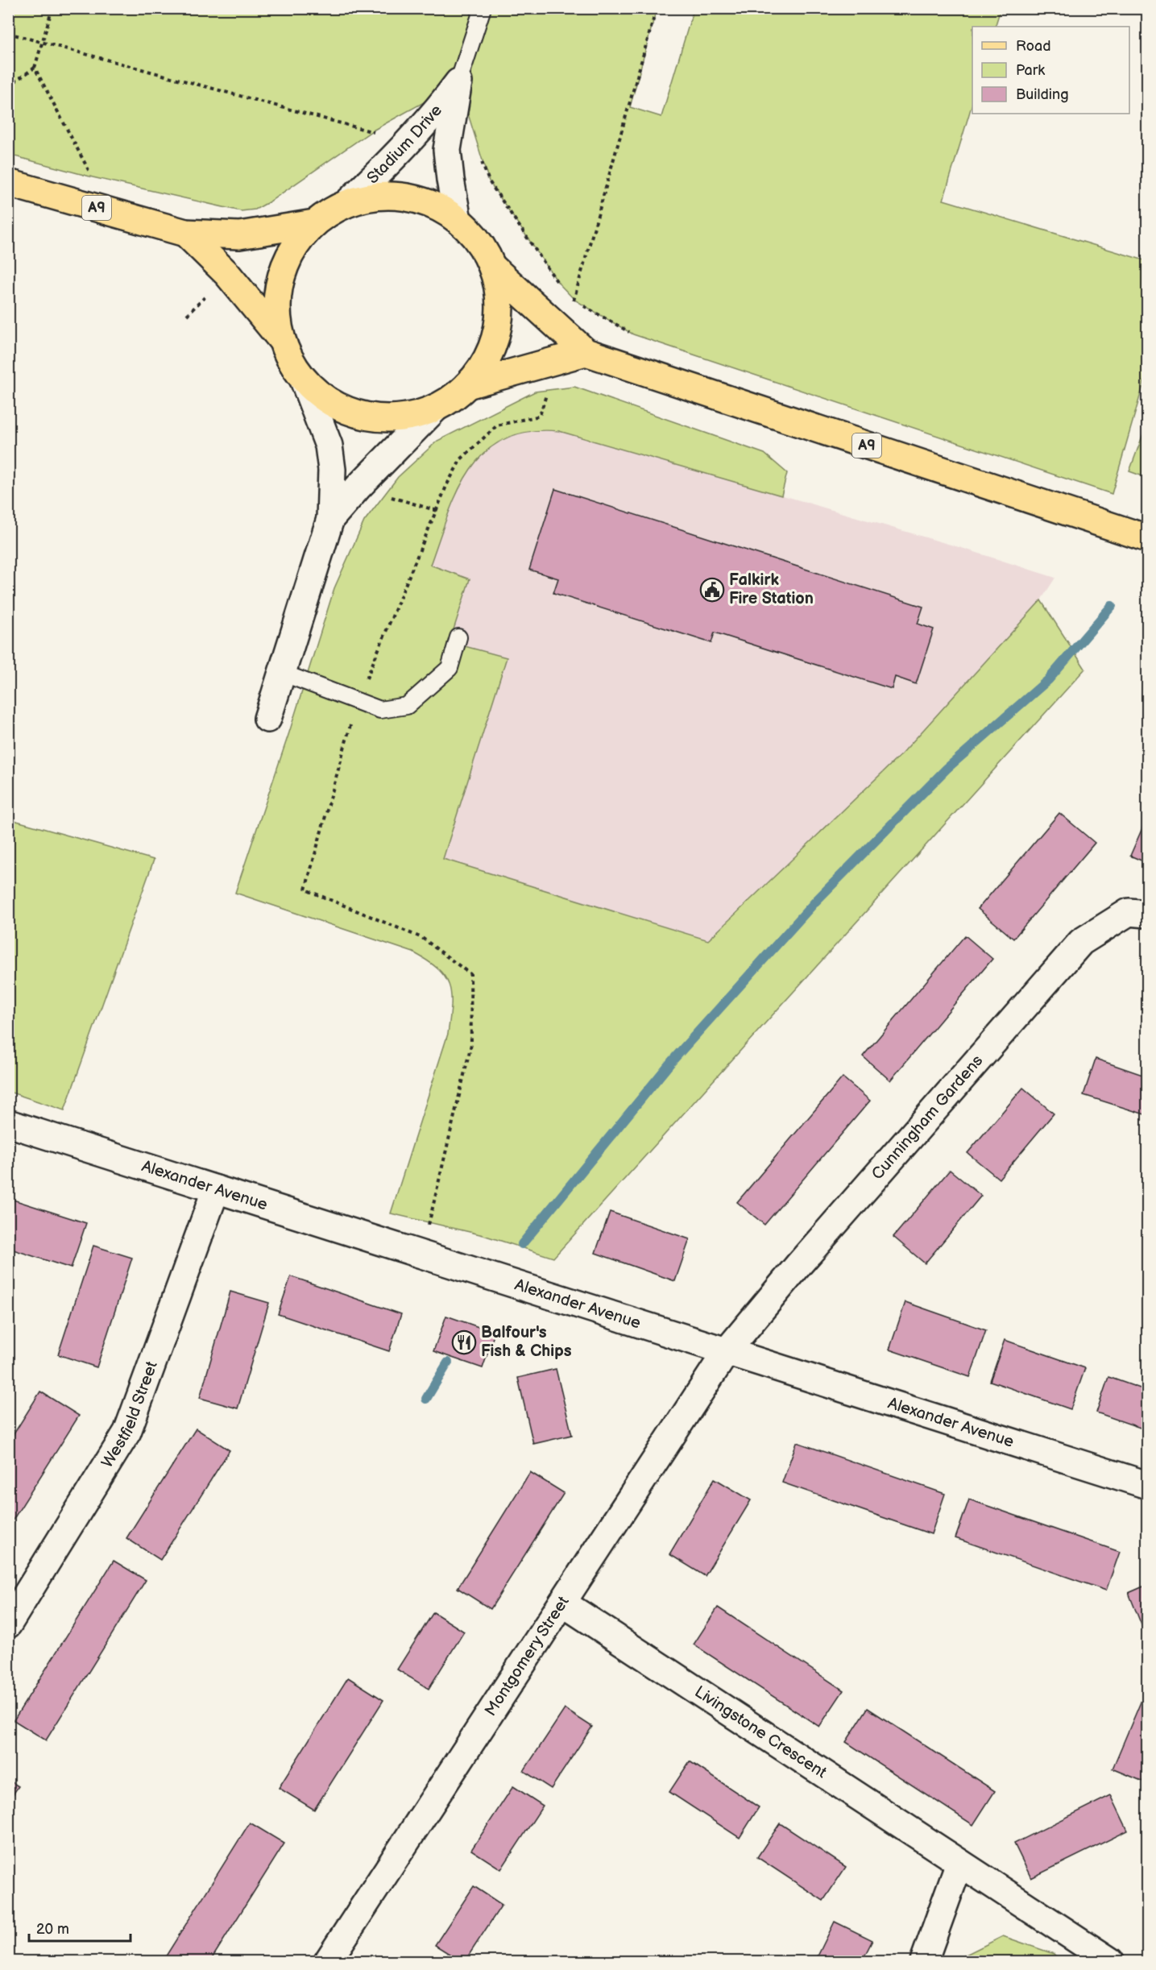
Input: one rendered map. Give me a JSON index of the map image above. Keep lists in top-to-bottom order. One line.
{"streets":{"main road":["A9"],"street":["Stadium Drive","Cunningham Gardens","Alexander Avenue","Westfield Street","Montgomery Street","Livingstone Crescent"]},"crossings":[["Cunningham Gardens","Alexander Avenue"],["Cunningham Gardens","Montgomery Street"],["Alexander Avenue","Westfield Street"],["Alexander Avenue","Montgomery Street"],["Montgomery Street","Livingstone Crescent"]],"places":{"public building":["Falkirk Fire Station"],"restaurant":["Balfour's Fish & Chips"]},"legend":["Road","Park","Building"],"scale_bar":"20 m"}
